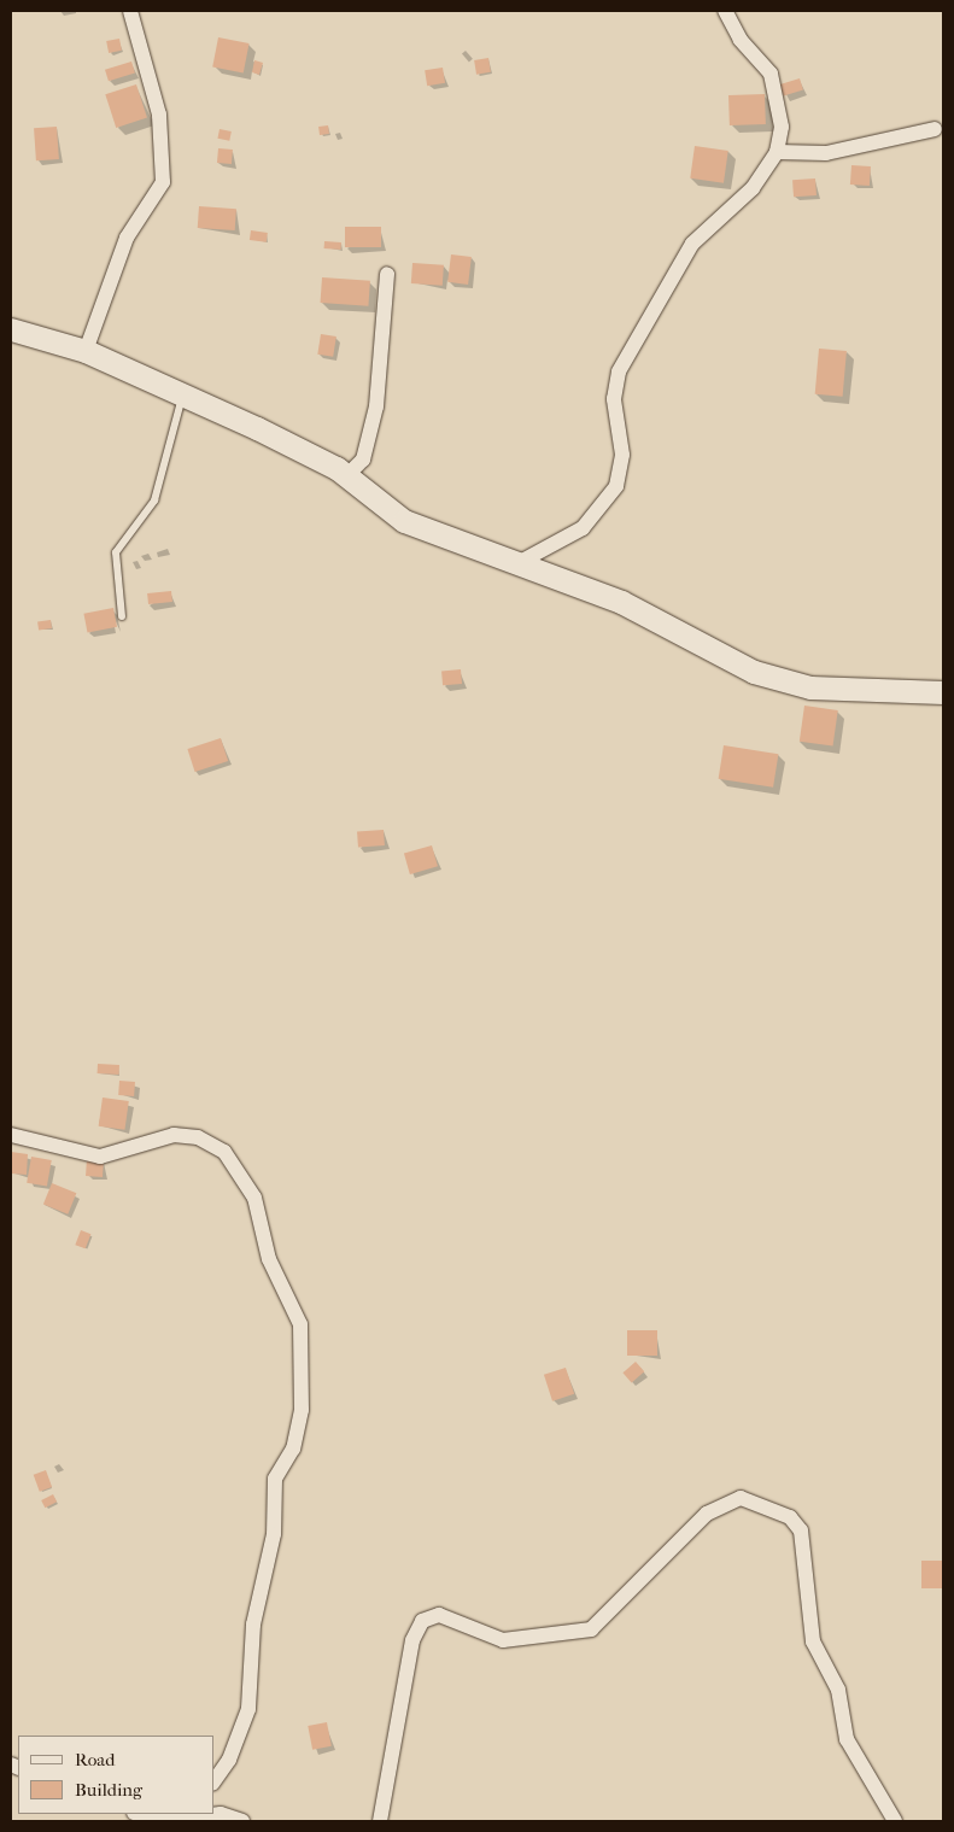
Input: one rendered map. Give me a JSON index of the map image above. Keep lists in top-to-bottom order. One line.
{"legend":["Road","Building"]}
